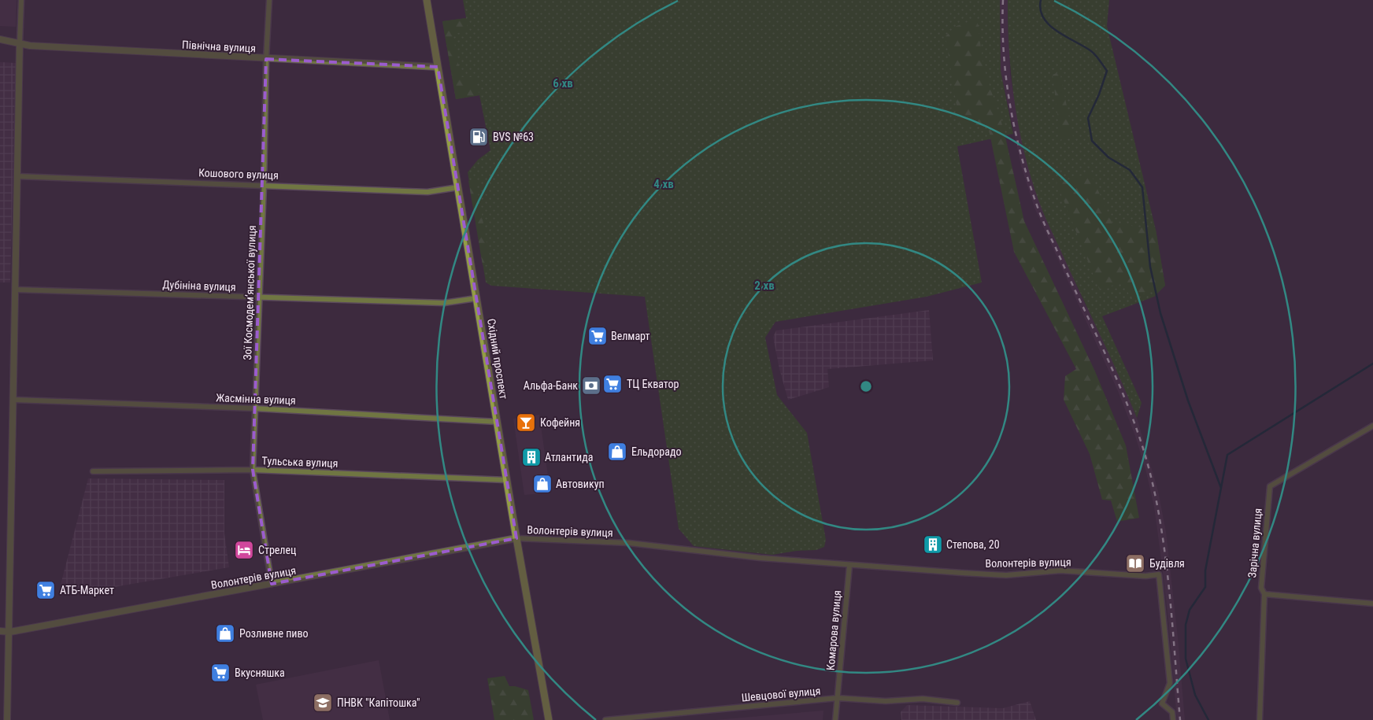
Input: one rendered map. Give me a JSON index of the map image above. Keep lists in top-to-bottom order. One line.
{"streets":{"main road":["Східний проспект"],"street":["Північна вулиця","Кошового вулиця","Дубініна вулиця","Зої Космодем’янської вулиця","Жасмінна вулиця","Тульська вулиця","Волонтерів вулиця","Зарічна вулиця","Комарова вулиця","Шевцової вулиця"]},"crossings":[["Північна вулиця","Зої Космодем’янської вулиця"],["Північна вулиця","Східний проспект"],["Кошового вулиця","Зої Космодем’янської вулиця"],["Кошового вулиця","Східний проспект"],["Дубініна вулиця","Зої Космодем’янської вулиця"],["Дубініна вулиця","Східний проспект"],["Зої Космодем’янської вулиця","Жасмінна вулиця"],["Зої Космодем’янської вулиця","Тульська вулиця"],["Зої Космодем’янської вулиця","Волонтерів вулиця"],["Східний проспект","Жасмінна вулиця"],["Східний проспект","Тульська вулиця"],["Східний проспект","Волонтерів вулиця"],["Волонтерів вулиця","Комарова вулиця"],["Комарова вулиця","Шевцової вулиця"]],"places":{"fuel station":["BVS №63"],"supermarket":["Велмарт","ТЦ Екватор","АТБ-Маркет","Вкусняшка"],"bank":["Альфа-Банк"],"bar":["Кофейня"],"shop":["Ельдорадо","Автовикуп","Розливне пиво"],"building":["Атлантида","Степова, 20"],"hotel":["Стрелец"],"library":["Будівля"],"school or university":["ПНВК \"Капітошка\""]},"rings":["6 хв","4 хв","2 хв"]}
